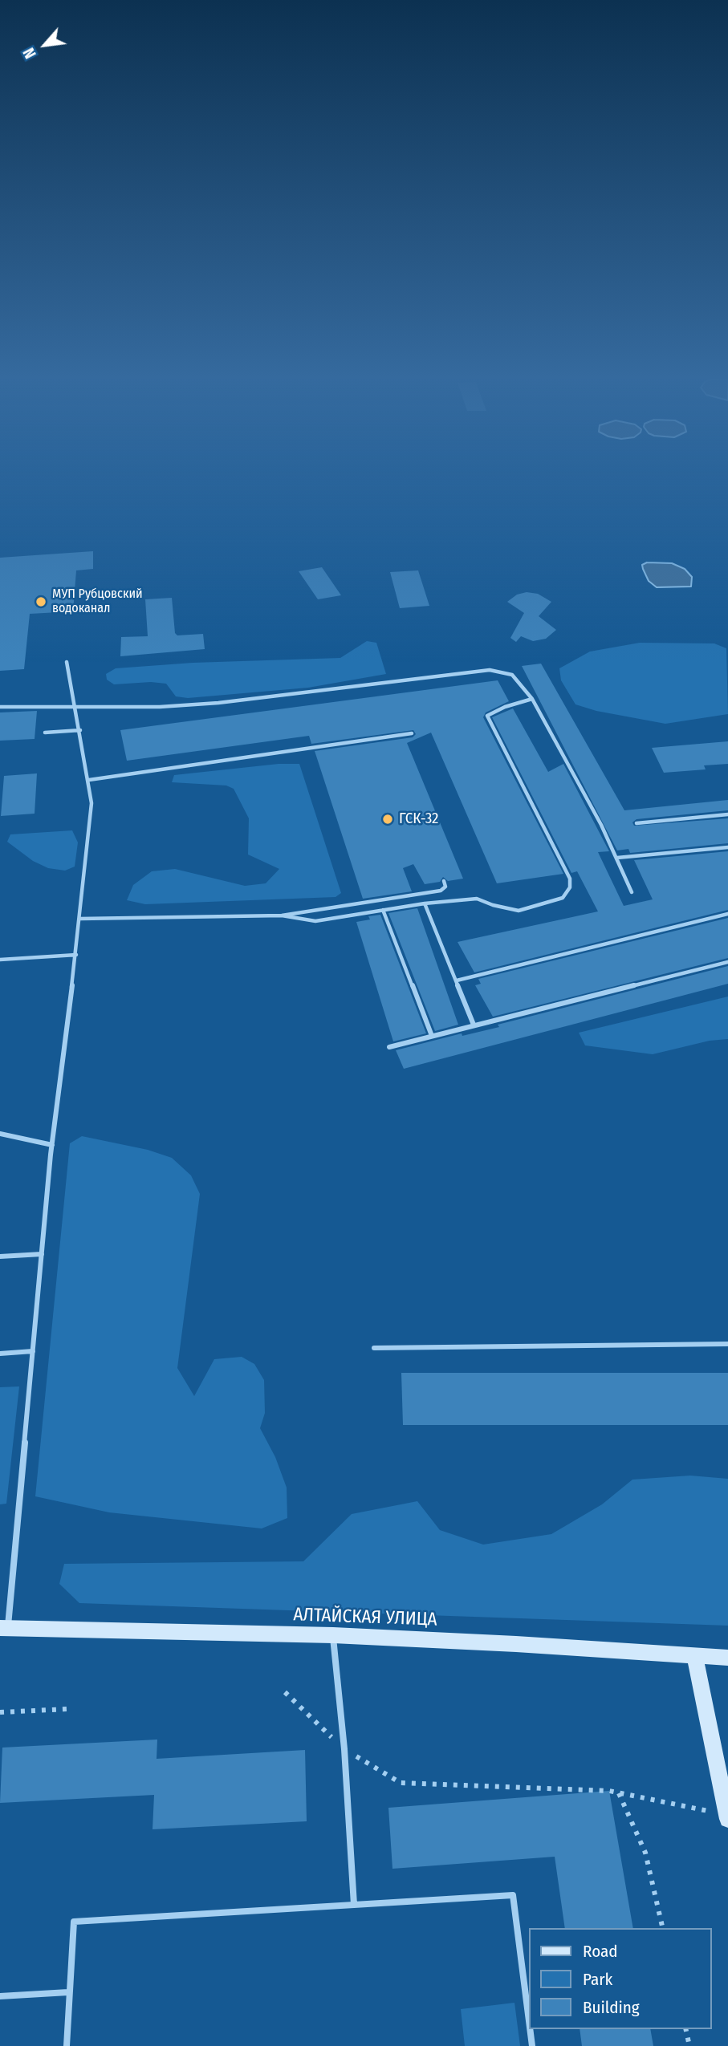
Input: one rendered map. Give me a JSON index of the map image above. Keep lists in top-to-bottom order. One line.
{"streets":{"main road":["АЛТАЙСКАЯ УЛИЦА"]},"places":["МУП Рубцовский водоканал","ГСК-32"],"legend":["Road","Park","Building"],"north":"bottom left"}
